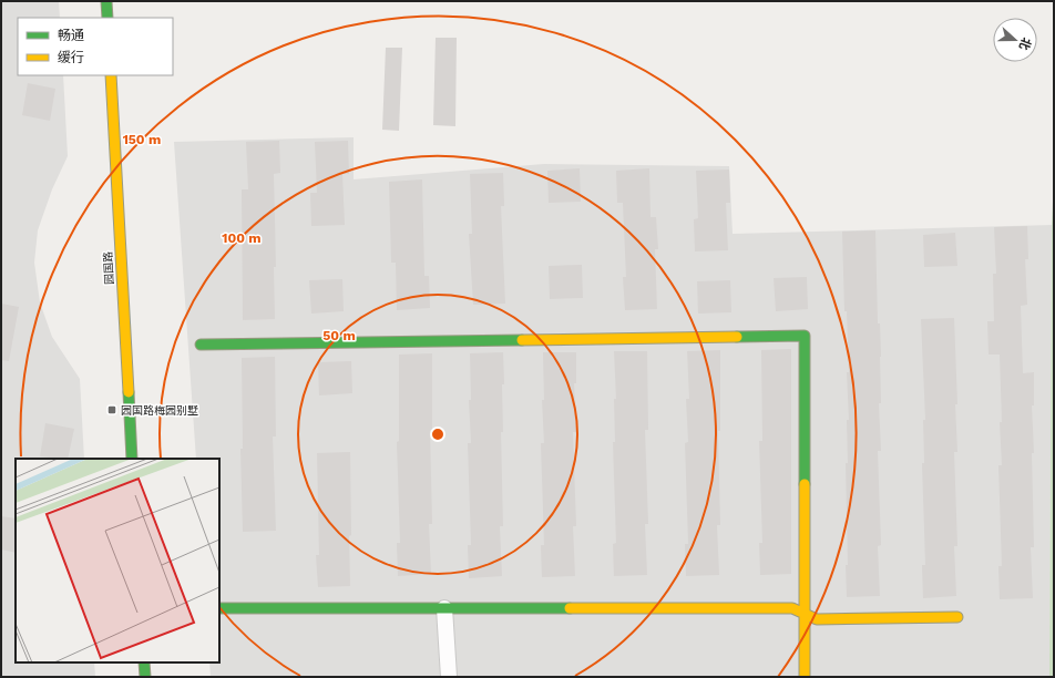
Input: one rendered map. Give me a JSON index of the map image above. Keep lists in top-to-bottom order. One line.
{"streets":{"street":["园国路"]},"places":{"transit":["园国路梅园别墅"]},"legend":["畅通","缓行"],"north":"right","rings":["150 m","100 m","50 m"]}
